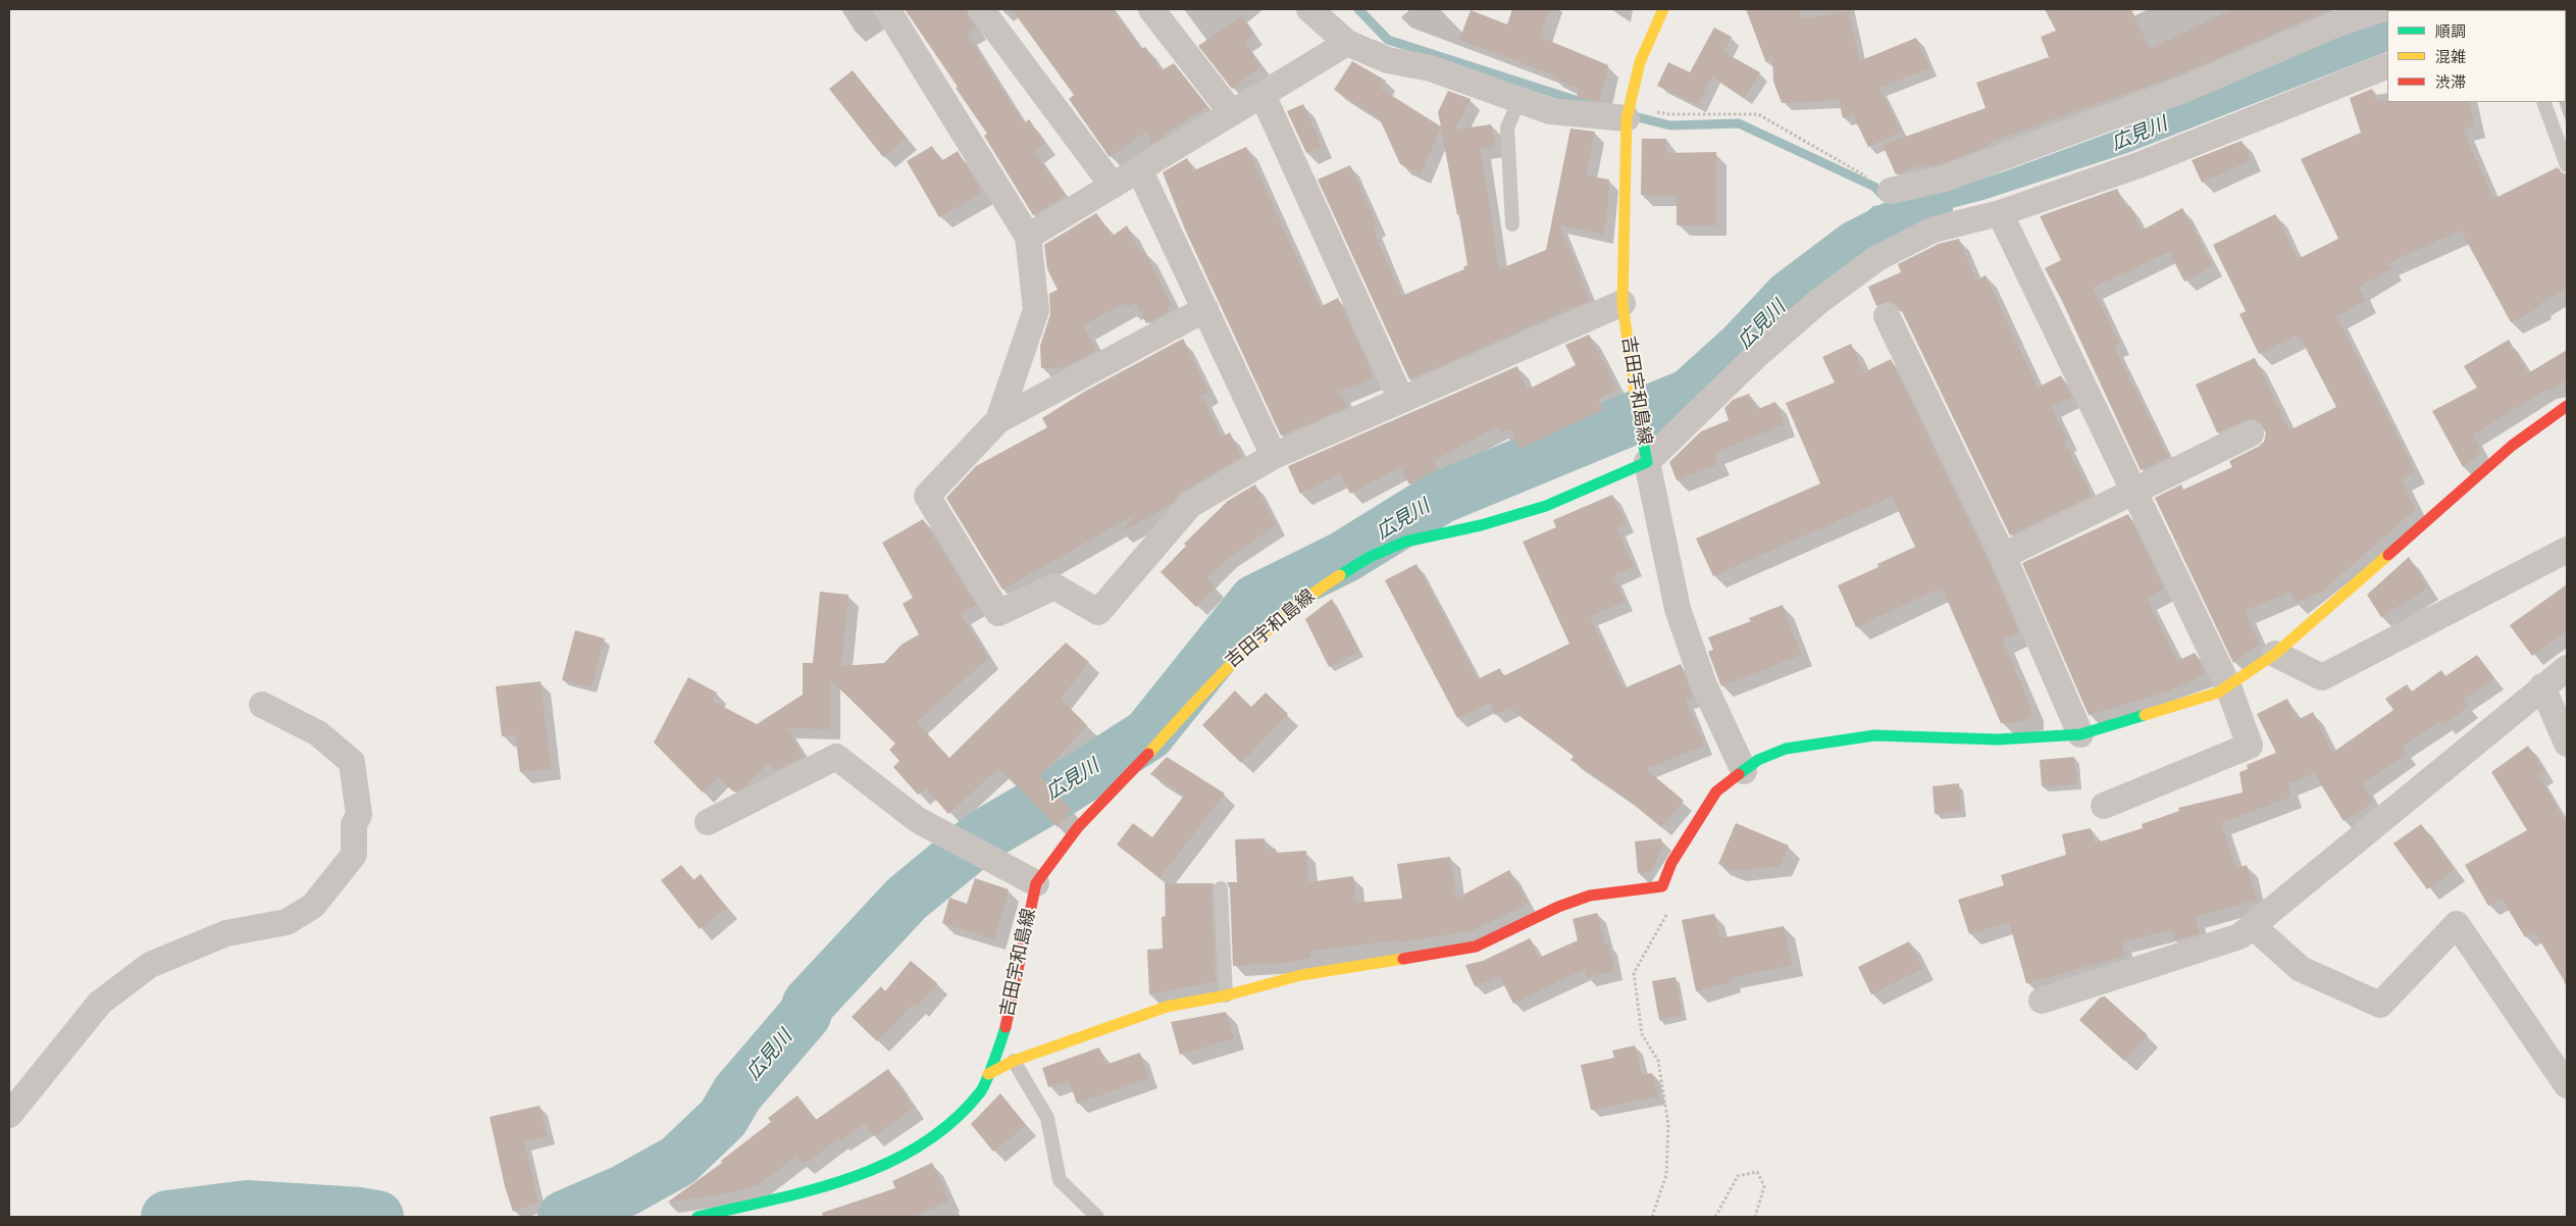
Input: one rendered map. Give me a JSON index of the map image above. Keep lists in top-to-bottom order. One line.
{"streets":{"street":["吉田宇和島線"]},"water":["広見川"],"legend":["順調","混雑","渋滞"]}
